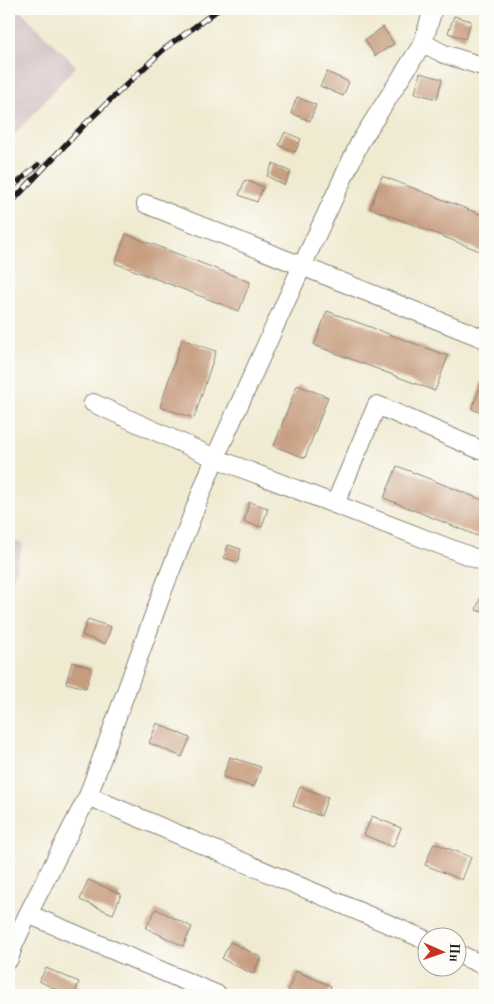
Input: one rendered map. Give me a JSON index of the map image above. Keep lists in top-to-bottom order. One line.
{"north":"right"}
